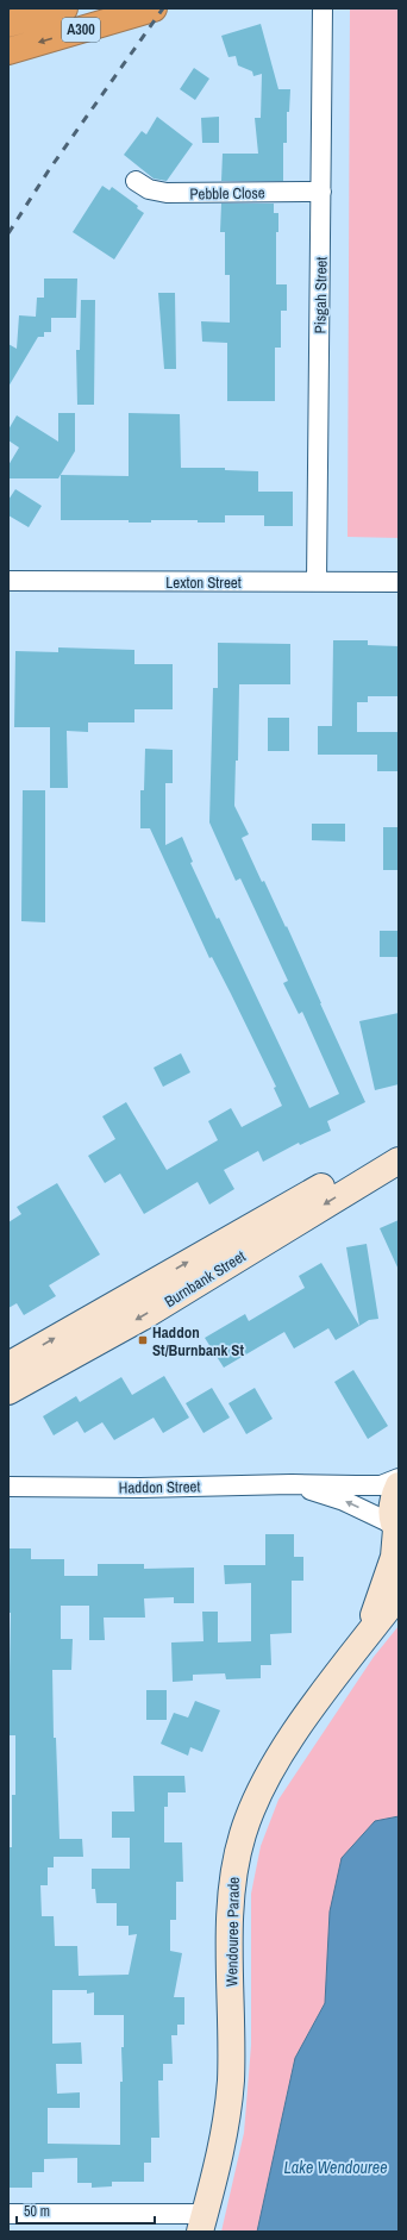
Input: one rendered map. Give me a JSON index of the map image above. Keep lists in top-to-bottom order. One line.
{"streets":{"highway":["A300"],"main road":["Burnbank Street","Wendouree Parade"],"street":["Pebble Close","Pisgah Street","Lexton Street","Haddon Street"]},"crossings":[["Pebble Close","Pisgah Street"],["Pisgah Street","Lexton Street"],["Haddon Street","Wendouree Parade"]],"water":["Lake Wendouree"],"places":{"transit":["Haddon St/Burnbank St"]},"scale_bar":"50 m"}
